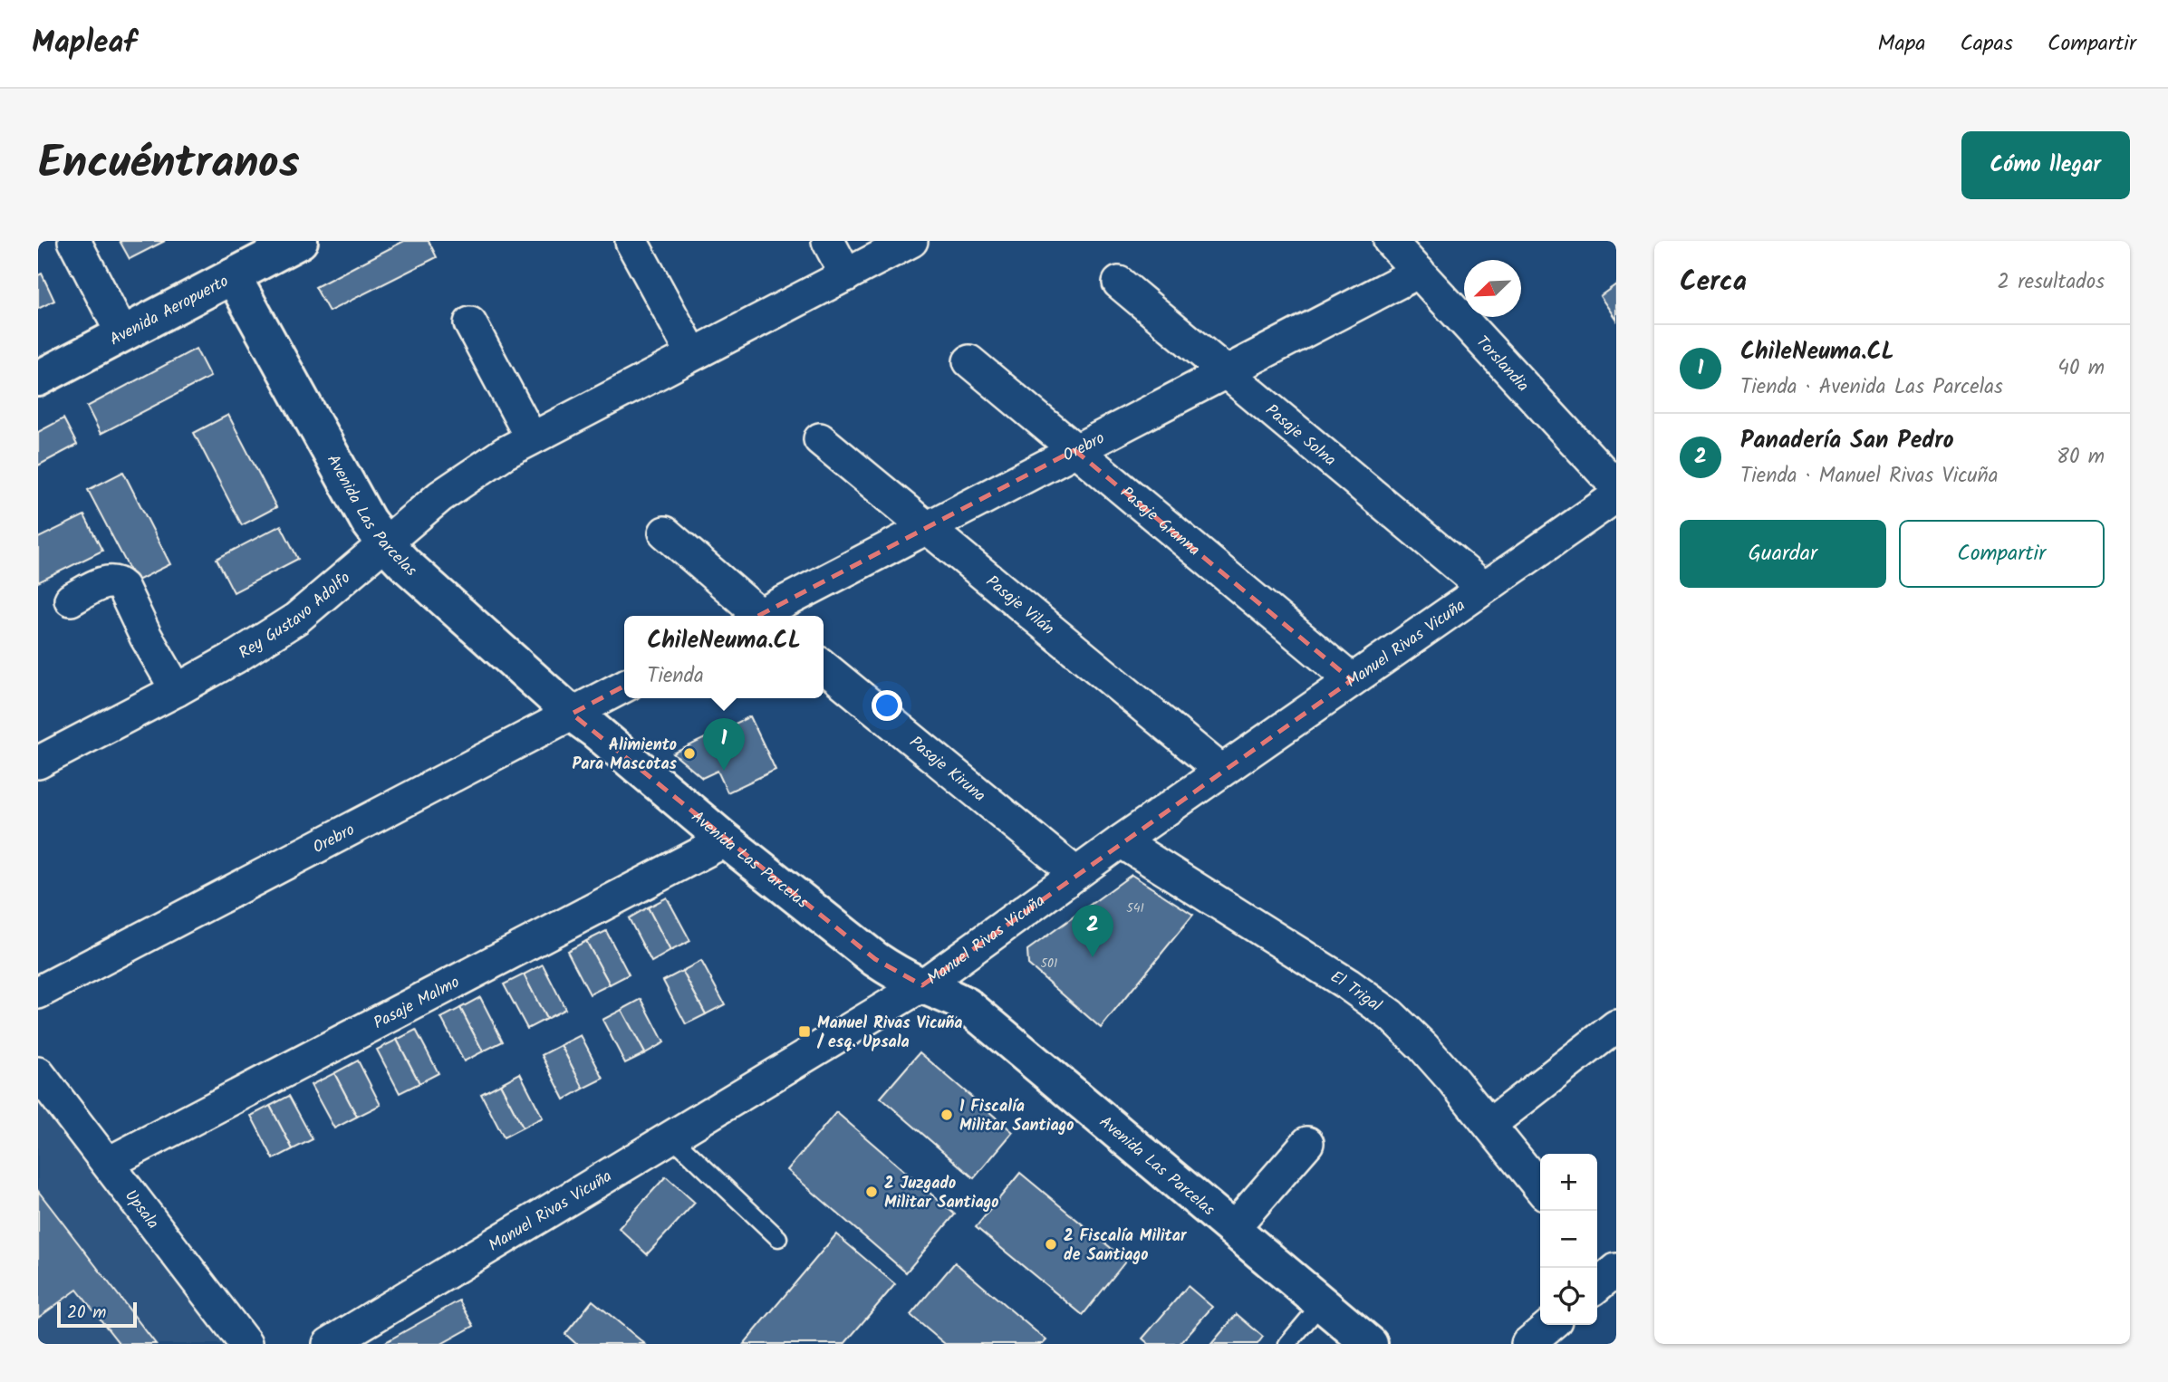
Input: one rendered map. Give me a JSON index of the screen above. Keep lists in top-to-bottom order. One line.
{"streets":{"street":["Avenida Aeropuerto","Torslandia","Pasaje Solna","Orebro","Avenida Las Parcelas","Pasaje Granna","Pasaje Vilán","Rey Gustavo Adolfo","Manuel Rivas Vicuña","Pasaje Kiruna","El Trigal","Pasaje Malmo","Upsala"]},"crossings":[["Avenida Aeropuerto","Avenida Las Parcelas"],["Torslandia","Orebro"],["Pasaje Solna","Orebro"],["Pasaje Solna","Manuel Rivas Vicuña"],["Orebro","Avenida Las Parcelas"],["Orebro","Pasaje Granna"],["Orebro","Pasaje Vilán"],["Avenida Las Parcelas","Rey Gustavo Adolfo"],["Avenida Las Parcelas","Manuel Rivas Vicuña"],["Avenida Las Parcelas","Pasaje Malmo"],["Pasaje Granna","Manuel Rivas Vicuña"],["Pasaje Vilán","Manuel Rivas Vicuña"],["Manuel Rivas Vicuña","Pasaje Kiruna"],["Manuel Rivas Vicuña","El Trigal"],["Pasaje Malmo","Upsala"]],"places":{"other":["Alimiento Para Mascotas","1 Fiscalía Militar Santiago","2 Juzgado Militar Santiago","2 Fiscalía Militar de Santiago"],"transit":["Manuel Rivas Vicuña / esq. Upsala"]},"house_numbers":["541","501"],"scale_bar":"20 m","north":"bottom left","page":{"header":"Mapleaf","nav":["Mapa","Capas","Compartir"],"title":"Encuéntranos","buttons":["Cómo llegar",["Guardar","Compartir"]],"heading":["Cerca","2 resultados"],"list":[{"mark":"1","name":"ChileNeuma.CL","note":"Tienda · Avenida Las Parcelas","value":"40 m"},{"mark":"2","name":"Panadería San Pedro","note":"Tienda · Manuel Rivas Vicuña","value":"80 m"}],"popup":["ChileNeuma.CL","Tienda"],"pins":["1","2"],"map_buttons":["+","−"],"scale":"20 m"}}
